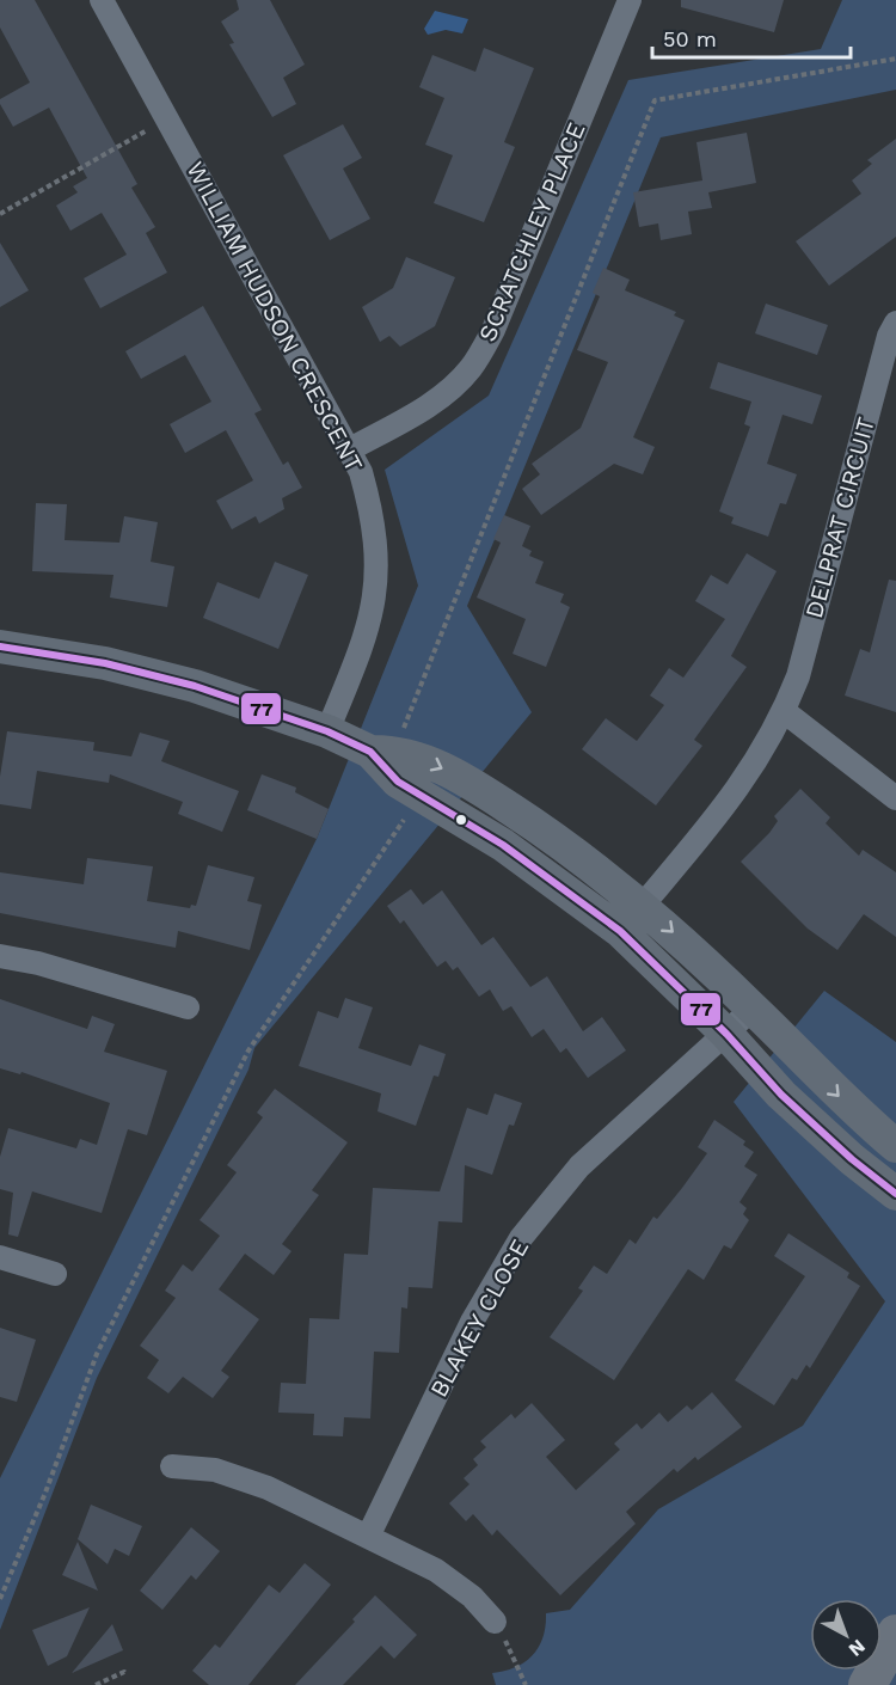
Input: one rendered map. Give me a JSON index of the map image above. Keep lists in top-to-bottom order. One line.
{"streets":{"street":["SCRATCHLEY PLACE","WILLIAM HUDSON CRESCENT","DELPRAT CIRCUIT","BLAKEY CLOSE"]},"crossings":[["SCRATCHLEY PLACE","WILLIAM HUDSON CRESCENT"]],"lines":["transit line 77"],"scale_bar":"50 m","north":"bottom right"}
